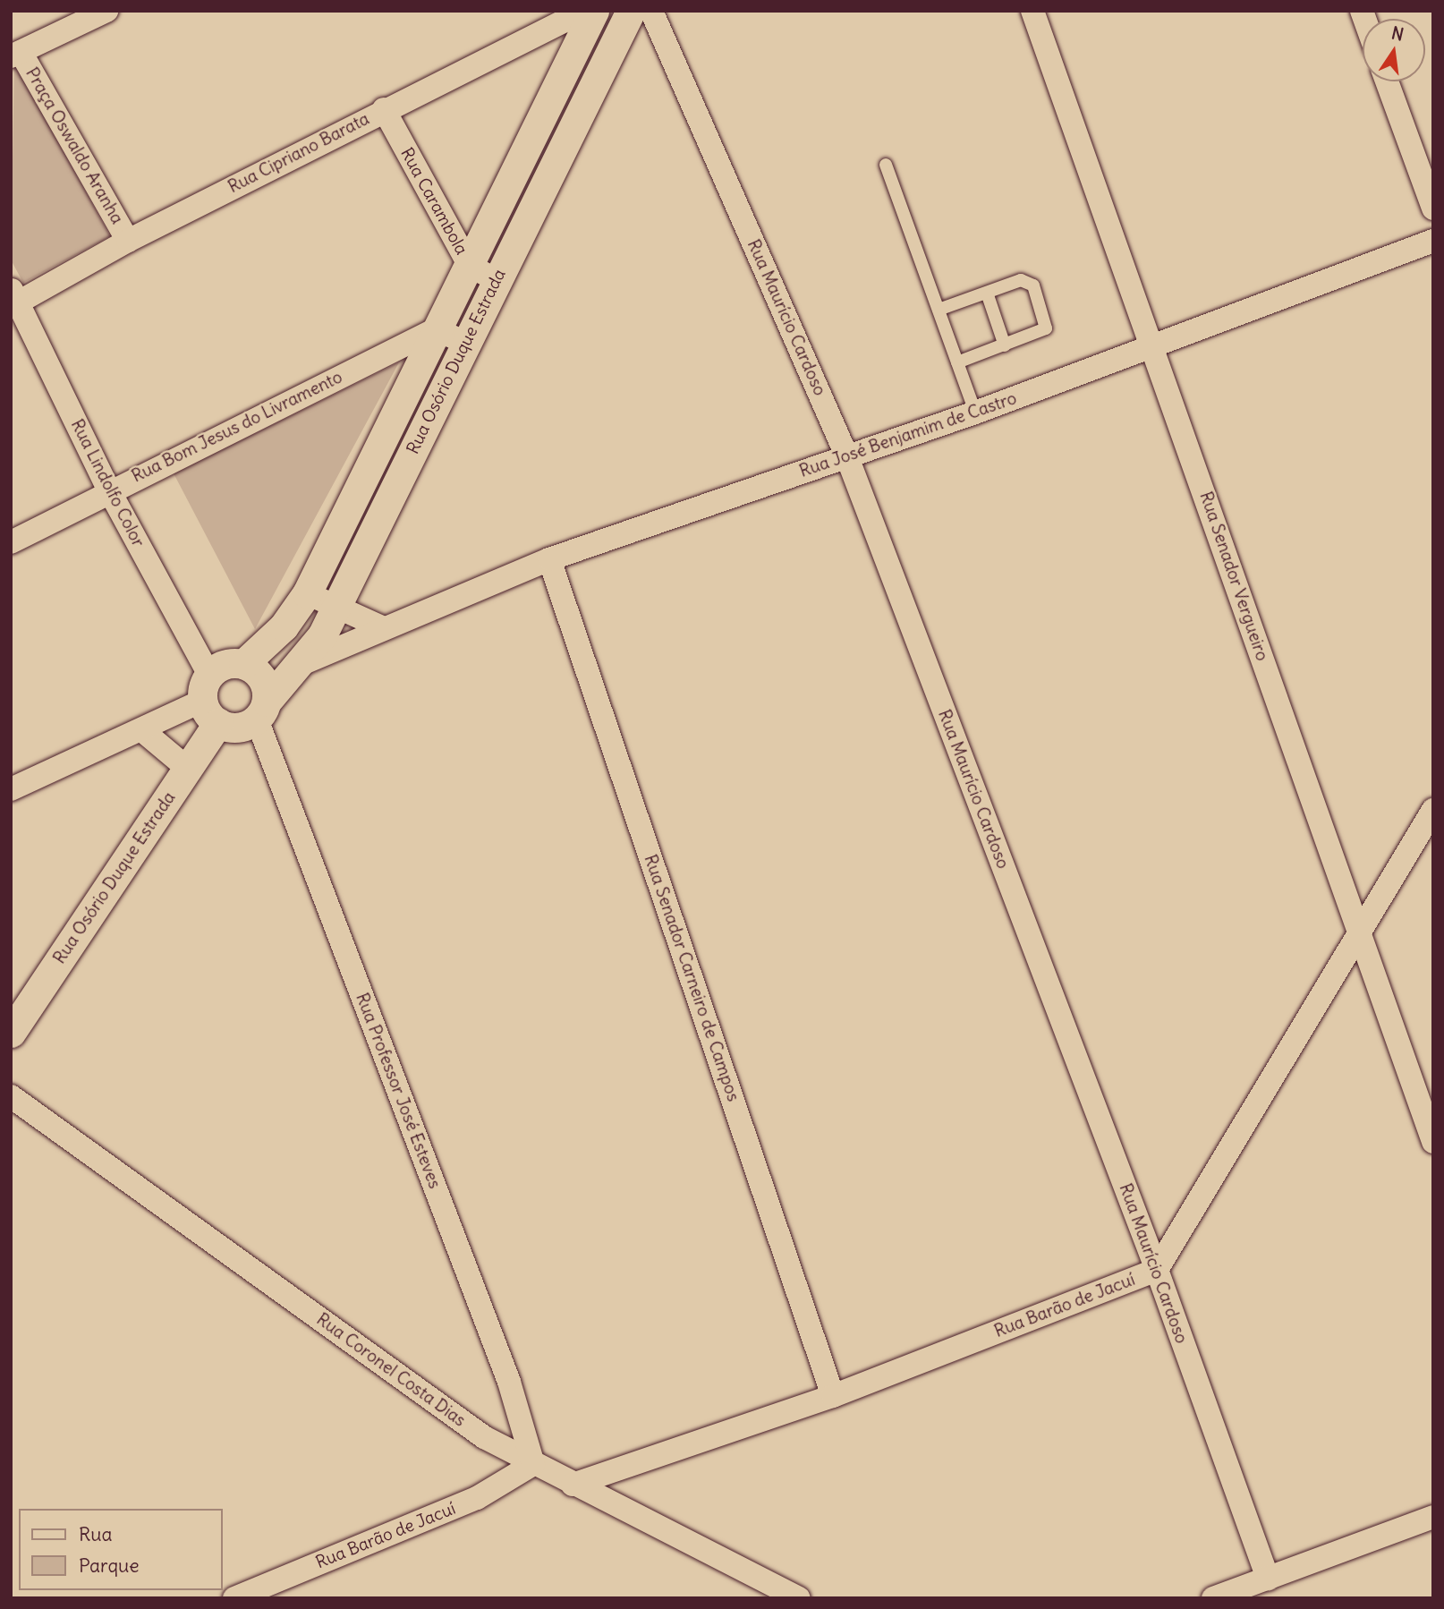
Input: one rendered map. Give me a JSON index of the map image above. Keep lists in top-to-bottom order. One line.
{"streets":{"street":["Praça Oswaldo Aranha","Rua Cipriano Barata","Rua Carambola","Rua Maurício Cardoso","Rua Osório Duque Estrada","Rua Bom Jesus do Livramento","Rua José Benjamim de Castro","Rua Lindolfo Color","Rua Senador Vergueiro","Rua Senador Carneiro de Campos","Rua Professor José Esteves","Rua Barão de Jacuí","Rua Coronel Costa Dias"]},"crossings":[["Praça Oswaldo Aranha","Rua Cipriano Barata"],["Rua Cipriano Barata","Rua Carambola"],["Rua Cipriano Barata","Rua Lindolfo Color"],["Rua Carambola","Rua Osório Duque Estrada"],["Rua Maurício Cardoso","Rua José Benjamim de Castro"],["Rua Maurício Cardoso","Rua Barão de Jacuí"],["Rua Osório Duque Estrada","Rua Bom Jesus do Livramento"],["Rua Osório Duque Estrada","Rua José Benjamim de Castro"],["Rua Osório Duque Estrada","Rua Lindolfo Color"],["Rua Osório Duque Estrada","Rua Professor José Esteves"],["Rua Bom Jesus do Livramento","Rua Lindolfo Color"],["Rua José Benjamim de Castro","Rua Senador Vergueiro"],["Rua José Benjamim de Castro","Rua Senador Carneiro de Campos"],["Rua Lindolfo Color","Rua Professor José Esteves"],["Rua Senador Vergueiro","Rua Barão de Jacuí"],["Rua Senador Carneiro de Campos","Rua Barão de Jacuí"],["Rua Professor José Esteves","Rua Barão de Jacuí"],["Rua Professor José Esteves","Rua Coronel Costa Dias"],["Rua Barão de Jacuí","Rua Coronel Costa Dias"]],"legend":["Rua","Parque"],"north":"top"}
